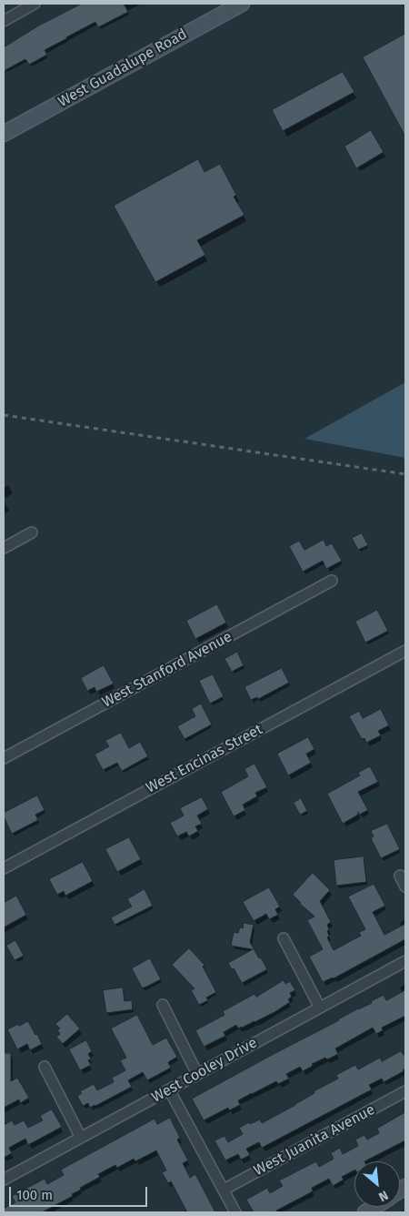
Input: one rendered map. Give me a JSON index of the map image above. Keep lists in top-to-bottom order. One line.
{"streets":{"main road":["West Guadalupe Road"],"street":["West Stanford Avenue","West Encinas Street","West Cooley Drive","West Juanita Avenue"]},"scale_bar":"100 m","north":"bottom right"}
